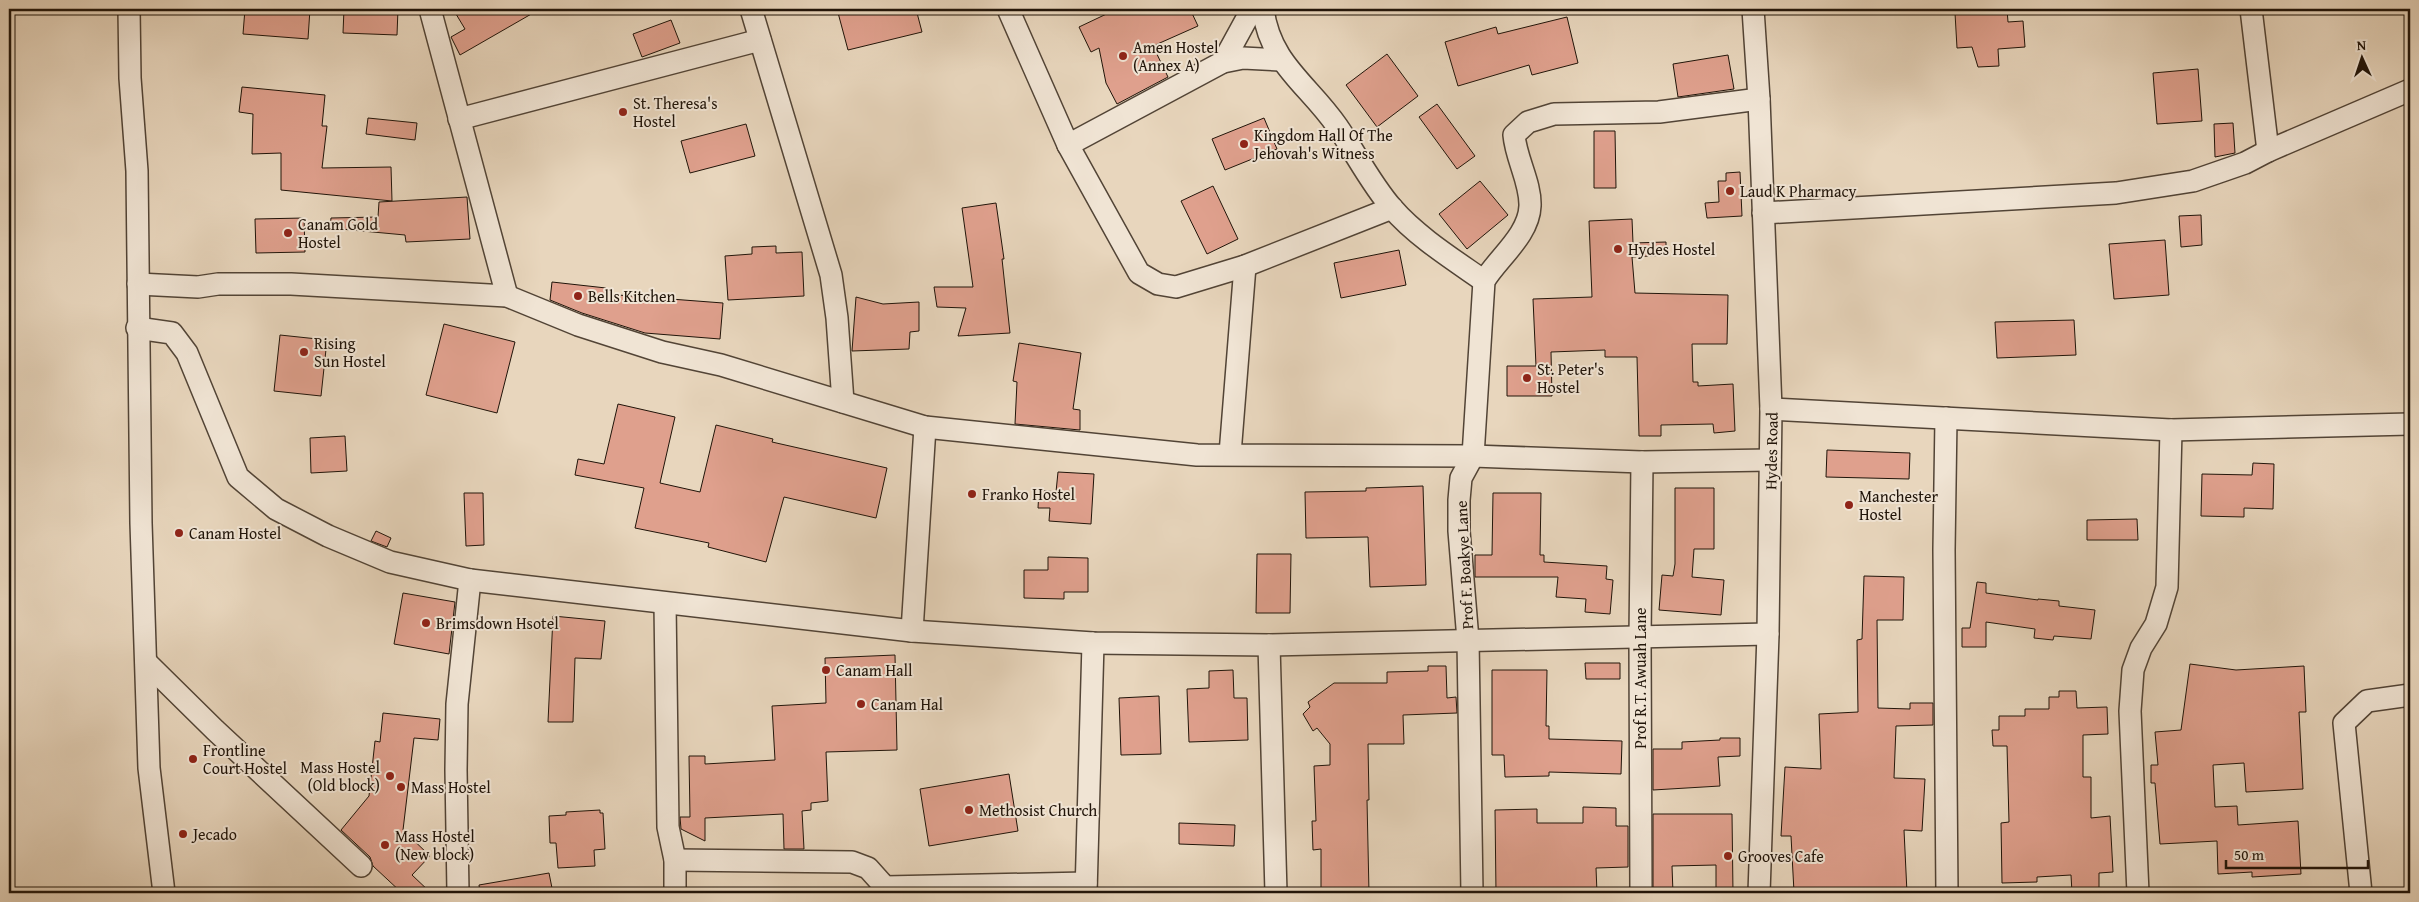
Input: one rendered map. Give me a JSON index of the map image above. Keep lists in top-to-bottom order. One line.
{"streets":{"street":["Hydes Road","Prof F. Boakye Lane","Prof R.T. Awuah Lane"]},"places":["Amen Hostel (Annex A)","St. Theresa's Hostel","Kingdom Hall Of The Jehovah's Witness","Laud K Pharmacy","Canam Gold Hostel","Hydes Hostel","Bells Kitchen","Rising Sun Hostel","St. Peter's Hostel","Franko Hostel","Manchester Hostel","Canam Hostel","Brimsdown Hsotel","Canam Hall","Canam Hal","Frontline Court Hostel","Mass Hostel (Old block)","Mass Hostel","Methosist Church","Jecado","Mass Hostel (New block)","Grooves Cafe"],"scale_bar":"50 m","north":"top"}
